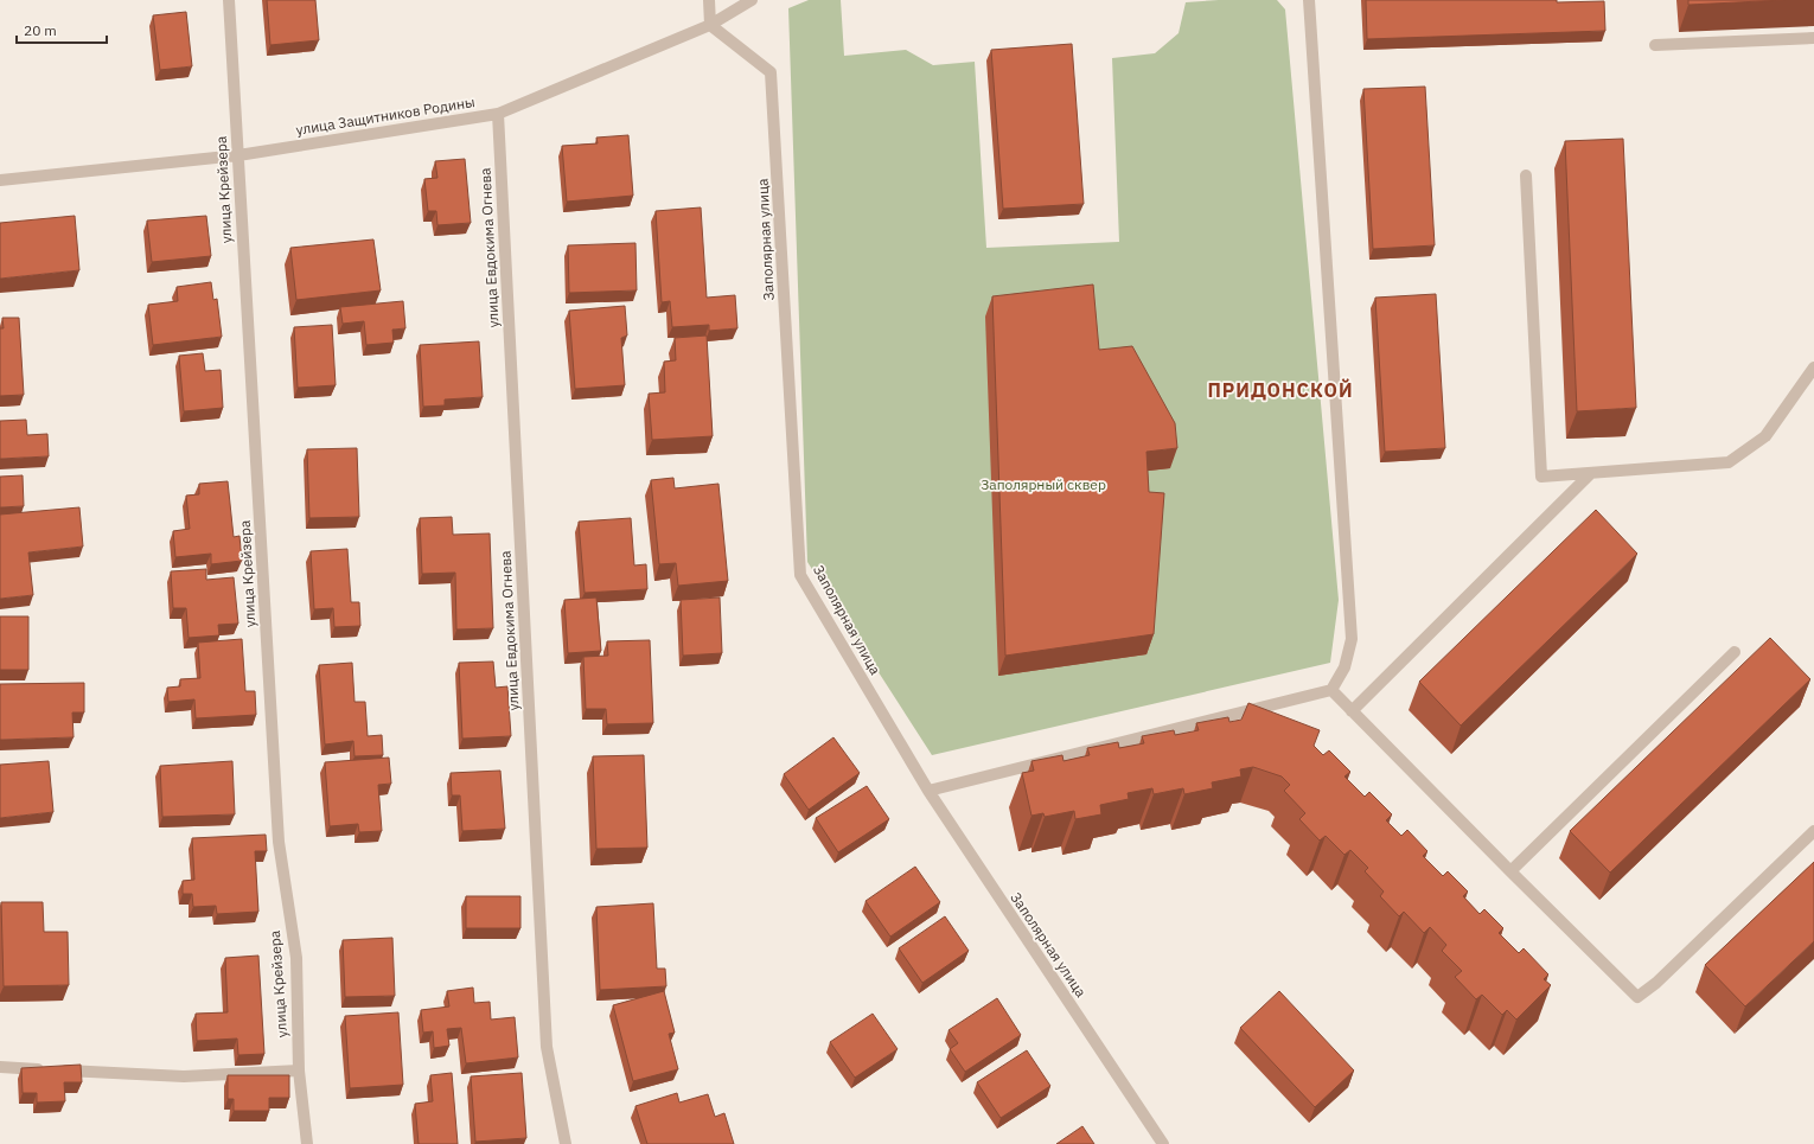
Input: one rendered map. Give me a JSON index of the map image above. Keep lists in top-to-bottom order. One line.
{"streets":{"street":["улица Защитников Родины","улица Крейзера","Заполярная улица","улица Евдокима Огнева"]},"crossings":[["улица Защитников Родины","улица Крейзера"],["улица Защитников Родины","Заполярная улица"],["улица Защитников Родины","улица Евдокима Огнева"]],"districts":["ПРИДОНСКОЙ"],"parks":["Заполярный сквер"],"scale_bar":"20 m"}
